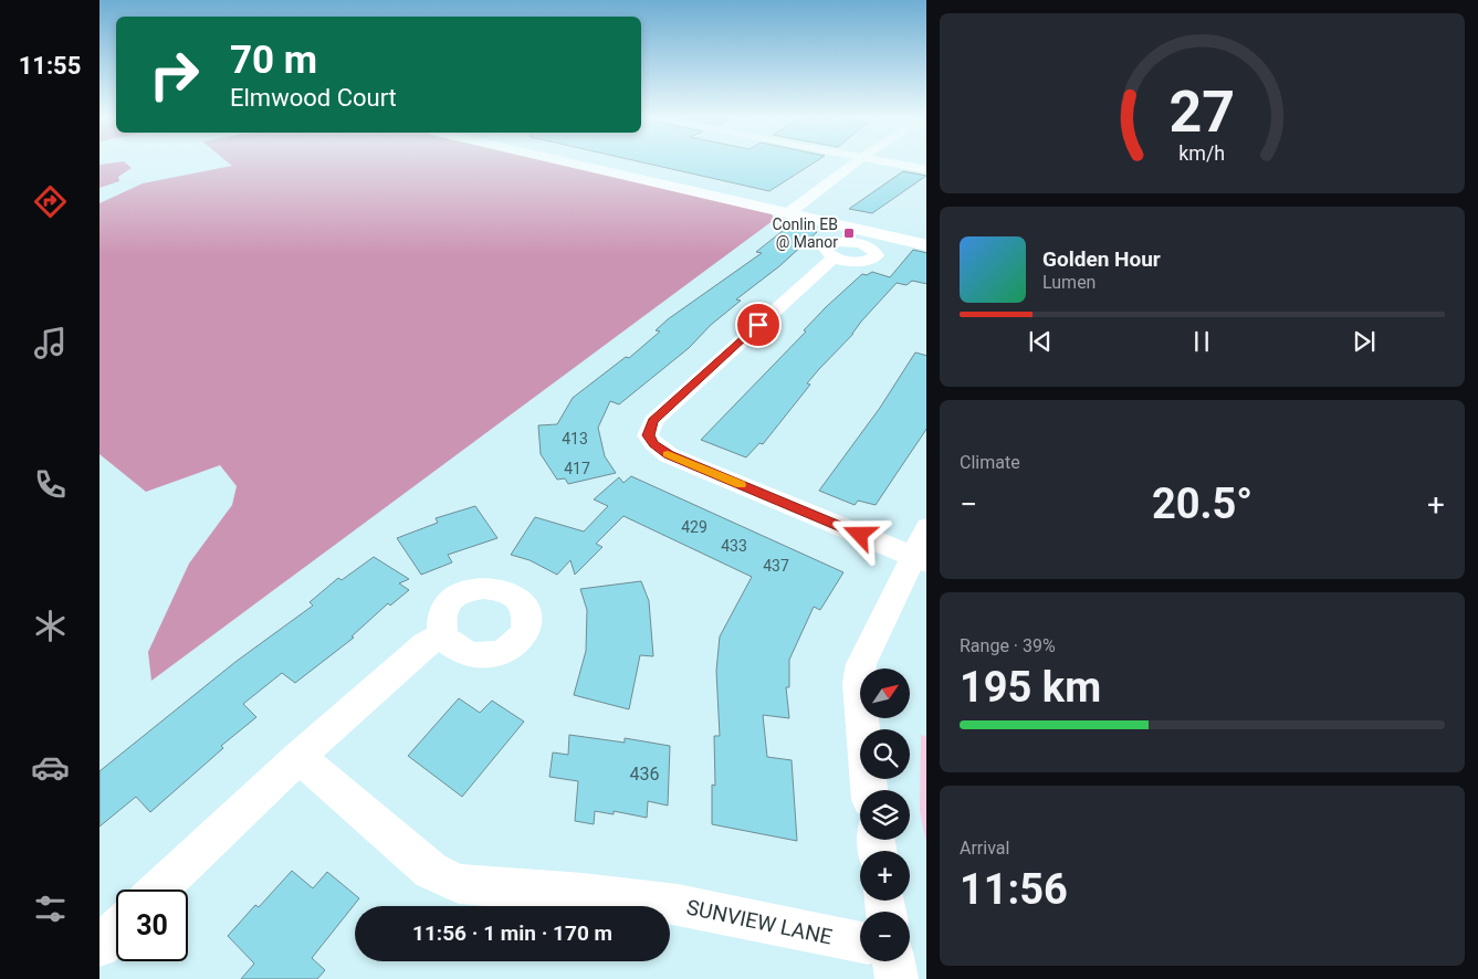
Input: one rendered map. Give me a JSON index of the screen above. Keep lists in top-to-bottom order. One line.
{"streets":{"street":["SUNVIEW LANE"]},"places":{"transit":["Conlin EB @ Manor"]},"house_numbers":["413","417","429","433","437","436"],"north":"top right","page":{"tabs":"11:55","turn":["70 m","Elmwood Court"],"song":["Golden Hour","Lumen"],"tile":["Climate",["Range · 39%","195 km"],["Arrival","11:56"]],"heat":["−","20.5°","+"],"map_buttons":["+","−"],"limit":"30","trip":"11:56 · 1 min · 170 m","gauge":["27","km/h"]}}
